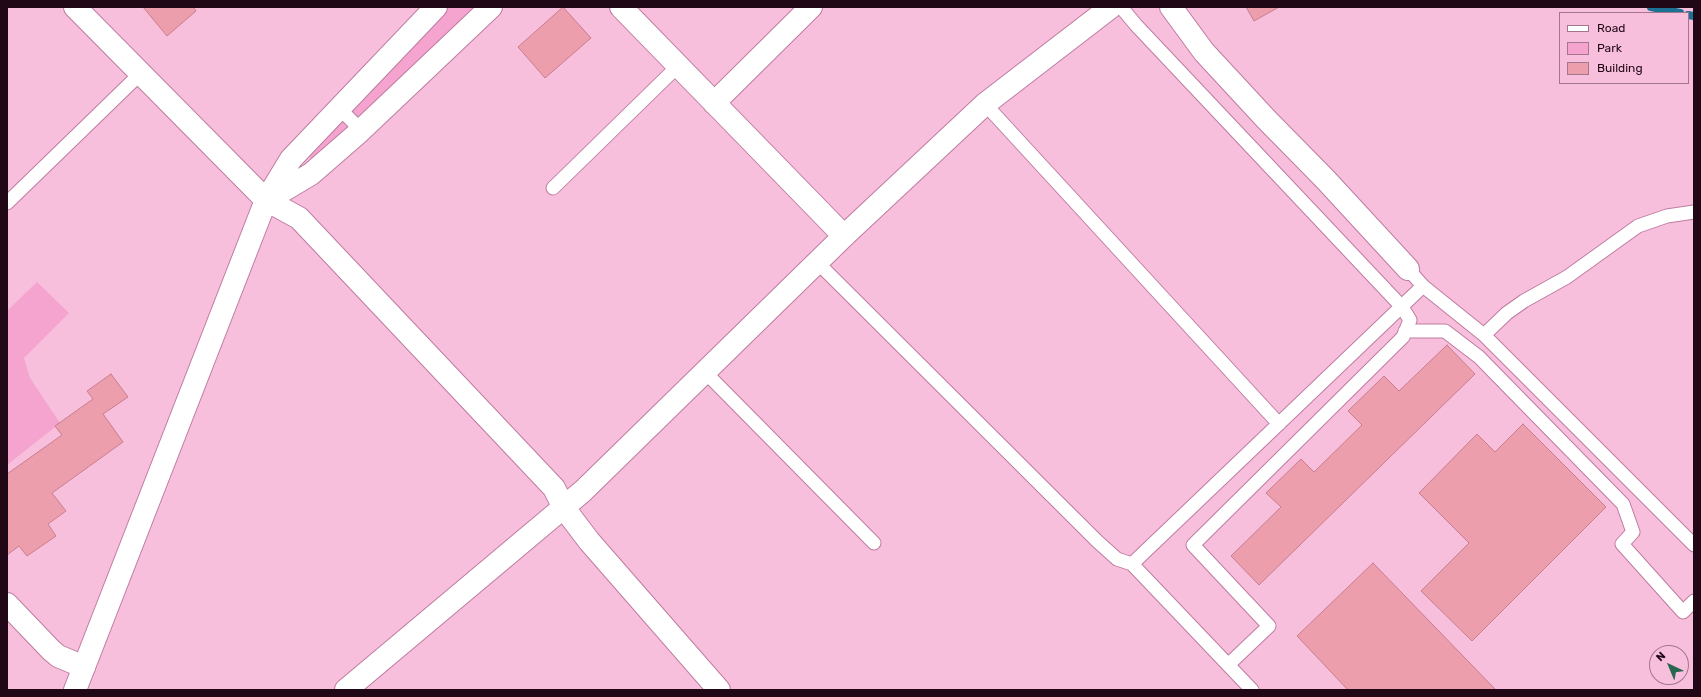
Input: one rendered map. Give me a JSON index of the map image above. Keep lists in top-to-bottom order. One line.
{"legend":["Road","Park","Building"],"north":"top left"}
